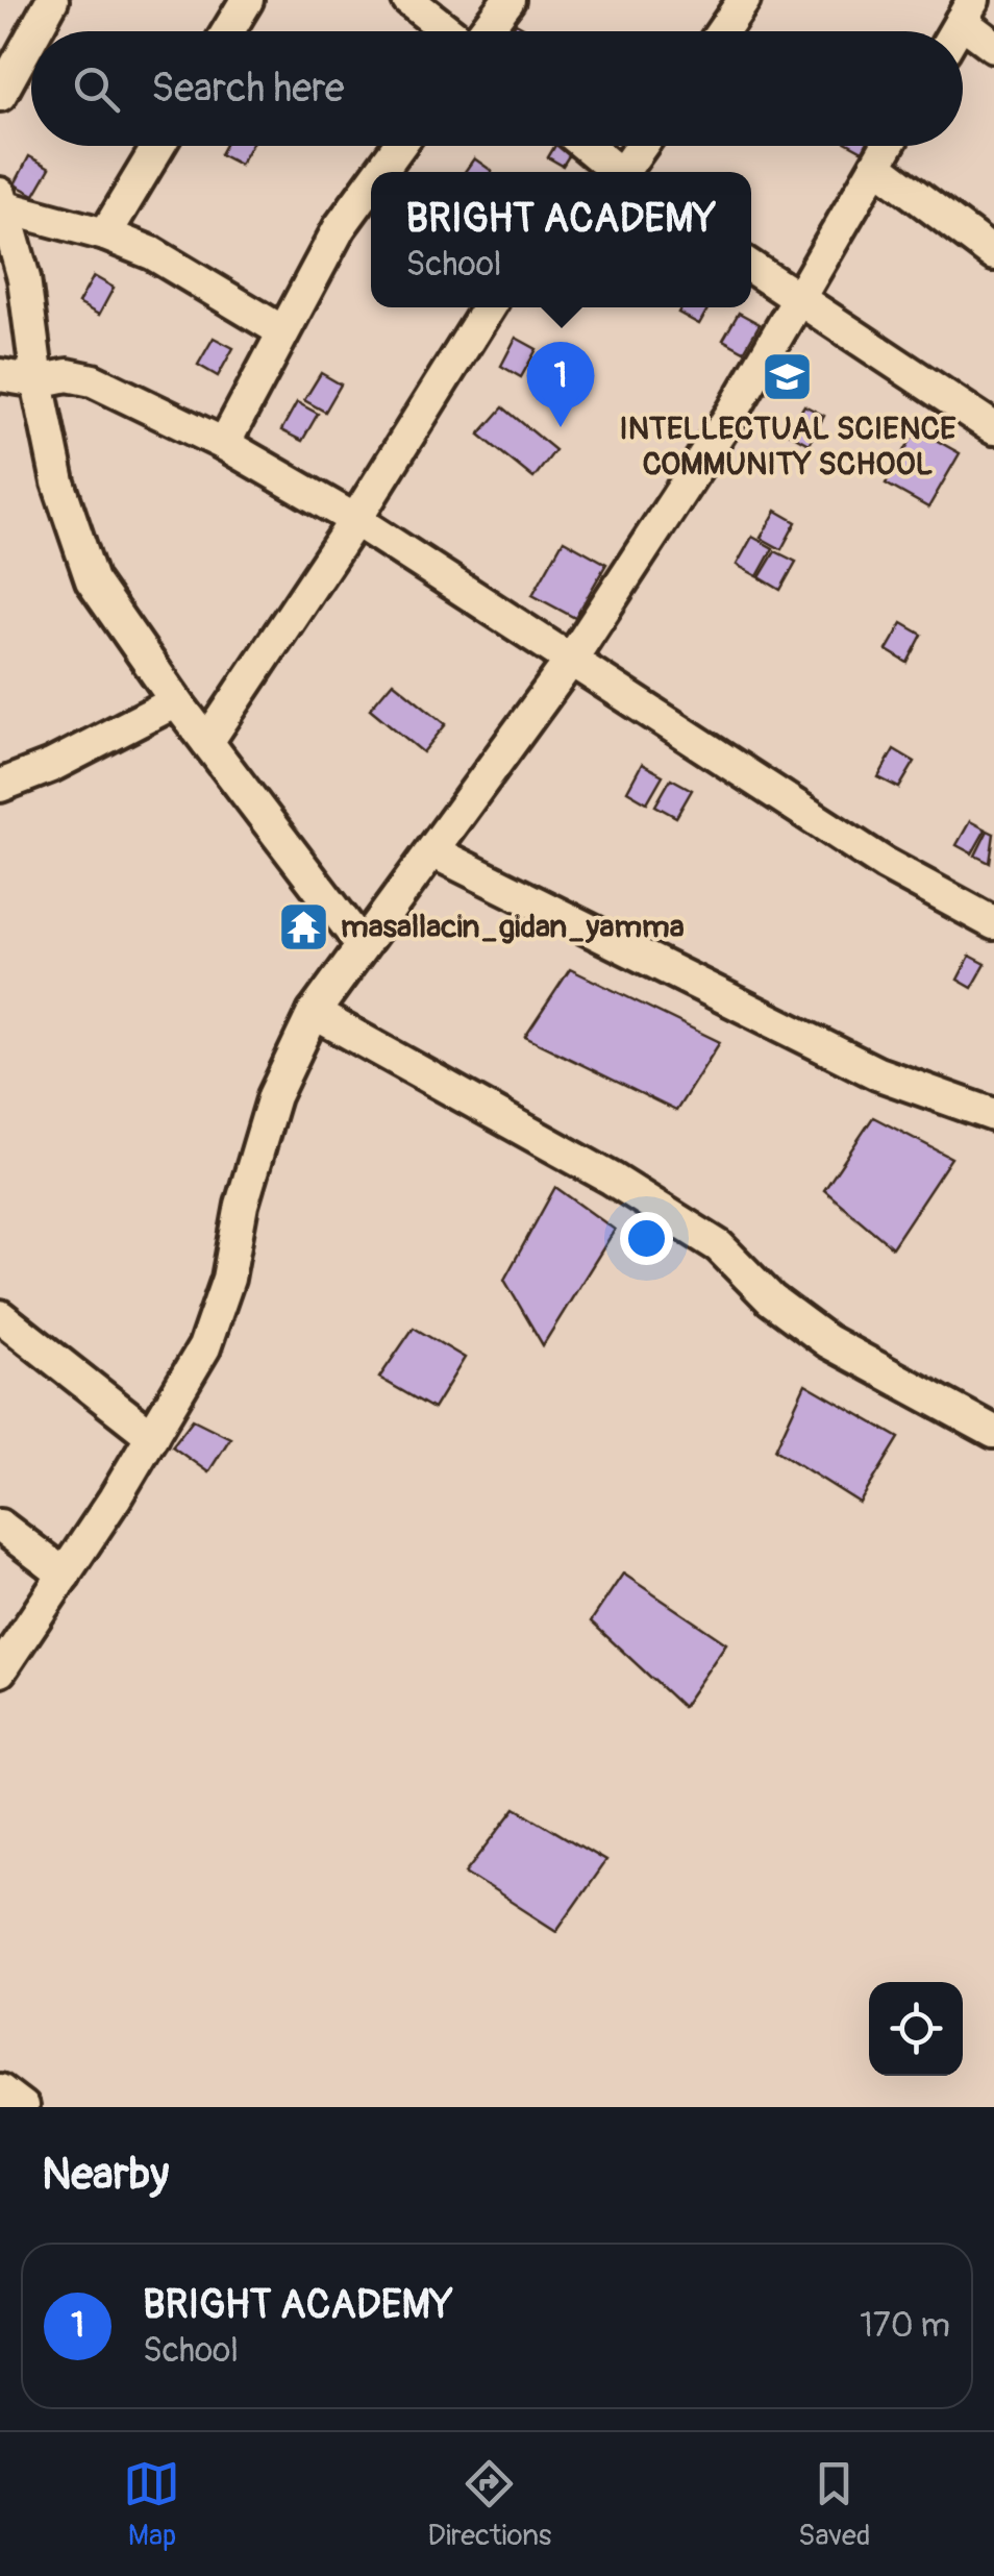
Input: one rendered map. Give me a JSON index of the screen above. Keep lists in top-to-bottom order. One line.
{"places":{"school or university":["INTELLECTUAL SCIENCE COMMUNITY SCHOOL"],"temple":["masallacin_gidan_yamma"]},"page":{"search":"Search here","popup":["BRIGHT ACADEMY","School"],"pins":"1","heading":"Nearby","list":[{"mark":"1","name":"BRIGHT ACADEMY","note":"School","value":"170 m"}],"nav":["Map","Directions","Saved"]}}
